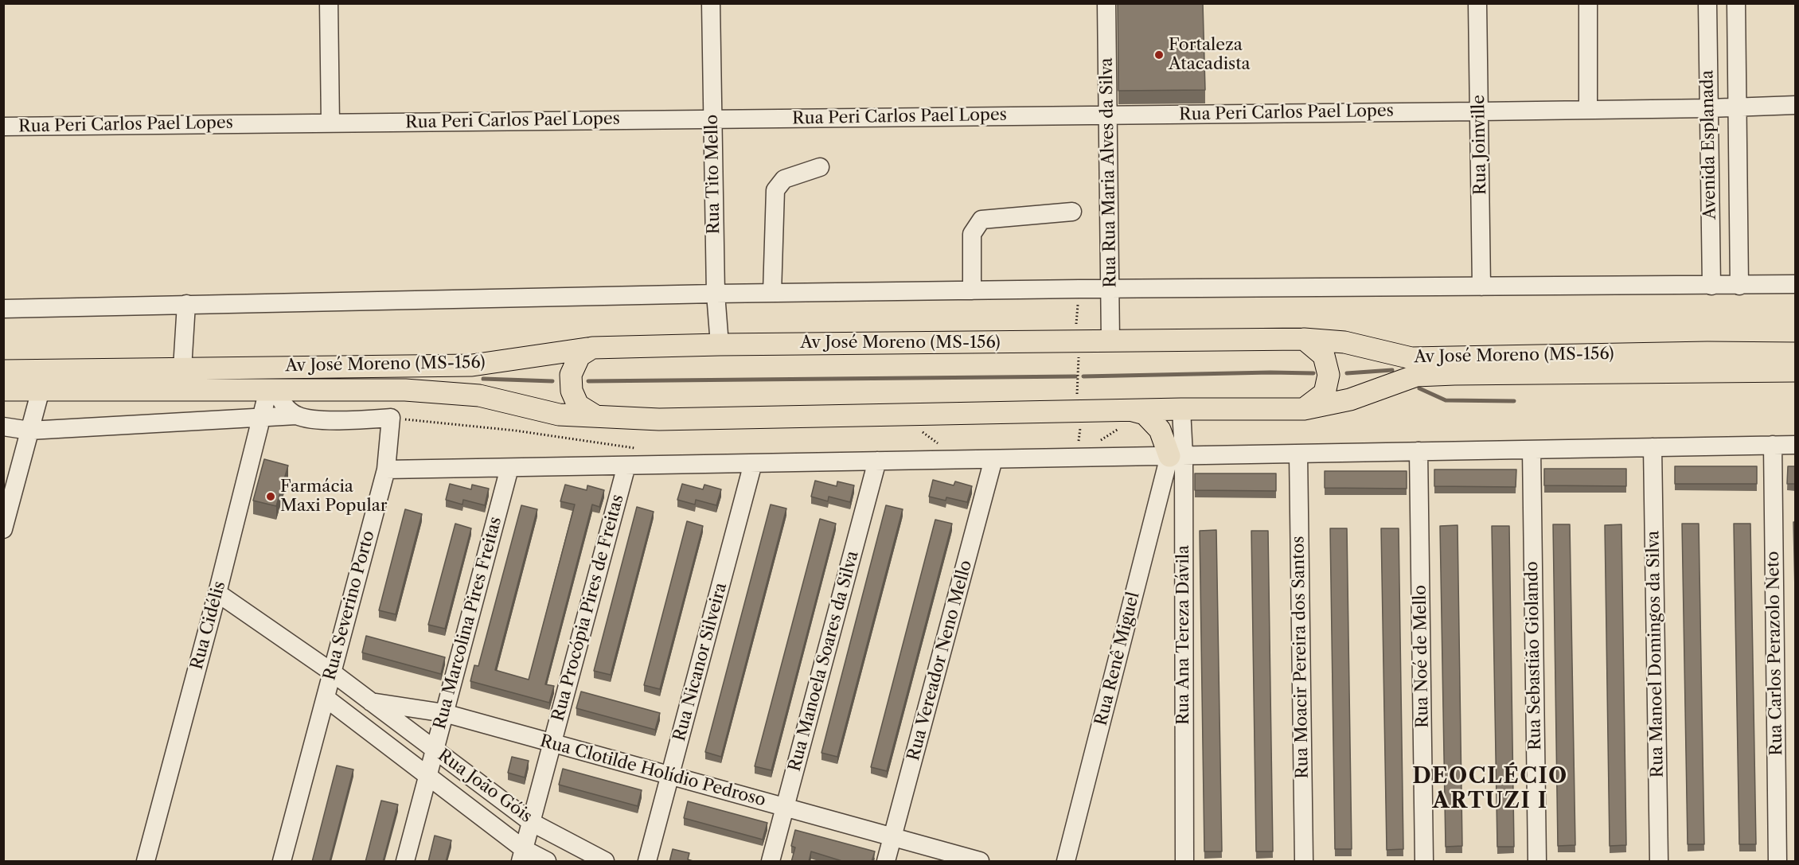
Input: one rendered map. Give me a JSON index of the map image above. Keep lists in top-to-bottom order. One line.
{"streets":{"main road":["Av José Moreno (MS-156)"],"street":["Rua Peri Carlos Pael Lopes","Rua Joinville","Avenida Esplanada","Rua Rua Maria Alves da Silva","Rua Tito Mello","Rua Severino Porto","Rua Procópia Pires de Freitas","Rua Marcolina Pires Freitas","Rua Cidélis","Rua Ana Tereza Dávila","Rua Carlos Perazolo Neto","Rua Manoel Domingos da Silva","Rua Sebastião Giolando","Rua Noé de Mello","Rua Moacir Pereira dos Santos","Rua Renê Miguel","Rua Vereador Neno Mello","Rua Manoela Soares da Silva","Rua Nicanor Silveira","Rua Clotilde Holídio Pedroso","Rua João Góis"]},"crossings":[["Rua Peri Carlos Pael Lopes","Rua Joinville"],["Rua Peri Carlos Pael Lopes","Avenida Esplanada"],["Rua Peri Carlos Pael Lopes","Rua Rua Maria Alves da Silva"],["Rua Peri Carlos Pael Lopes","Rua Tito Mello"],["Rua Rua Maria Alves da Silva","Av José Moreno (MS-156)"],["Rua Tito Mello","Av José Moreno (MS-156)"],["Av José Moreno (MS-156)","Rua Cidélis"],["Av José Moreno (MS-156)","Rua Ana Tereza Dávila"],["Rua Severino Porto","Rua Clotilde Holídio Pedroso"],["Rua Severino Porto","Rua João Góis"],["Rua Procópia Pires de Freitas","Rua Clotilde Holídio Pedroso"],["Rua Procópia Pires de Freitas","Rua João Góis"],["Rua Marcolina Pires Freitas","Rua Clotilde Holídio Pedroso"],["Rua Marcolina Pires Freitas","Rua João Góis"],["Rua Ana Tereza Dávila","Rua Renê Miguel"],["Rua Vereador Neno Mello","Rua Clotilde Holídio Pedroso"],["Rua Manoela Soares da Silva","Rua Clotilde Holídio Pedroso"],["Rua Nicanor Silveira","Rua Clotilde Holídio Pedroso"],["Rua Clotilde Holídio Pedroso","Rua João Góis"]],"districts":["DEOCLÉCIO ARTUZI I"],"places":["Fortaleza Atacadista","Farmácia Maxi Popular"]}
